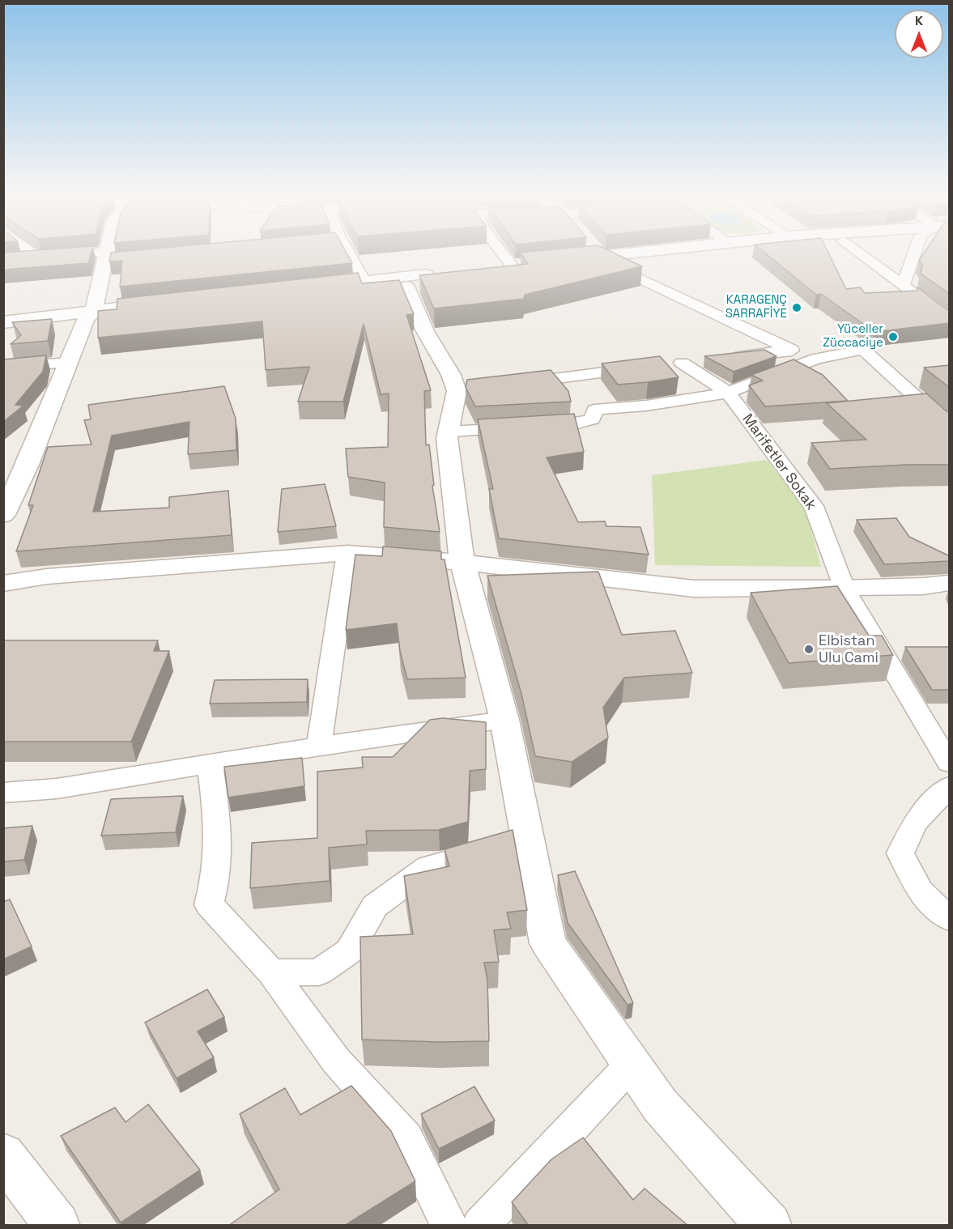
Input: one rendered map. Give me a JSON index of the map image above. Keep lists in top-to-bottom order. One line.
{"streets":{"street":["Marifetler Sokak"]},"places":["KARAGENÇ SARRAFİYE","Yüceller Züccaciye","Elbistan Ulu Cami"],"north":"top"}
